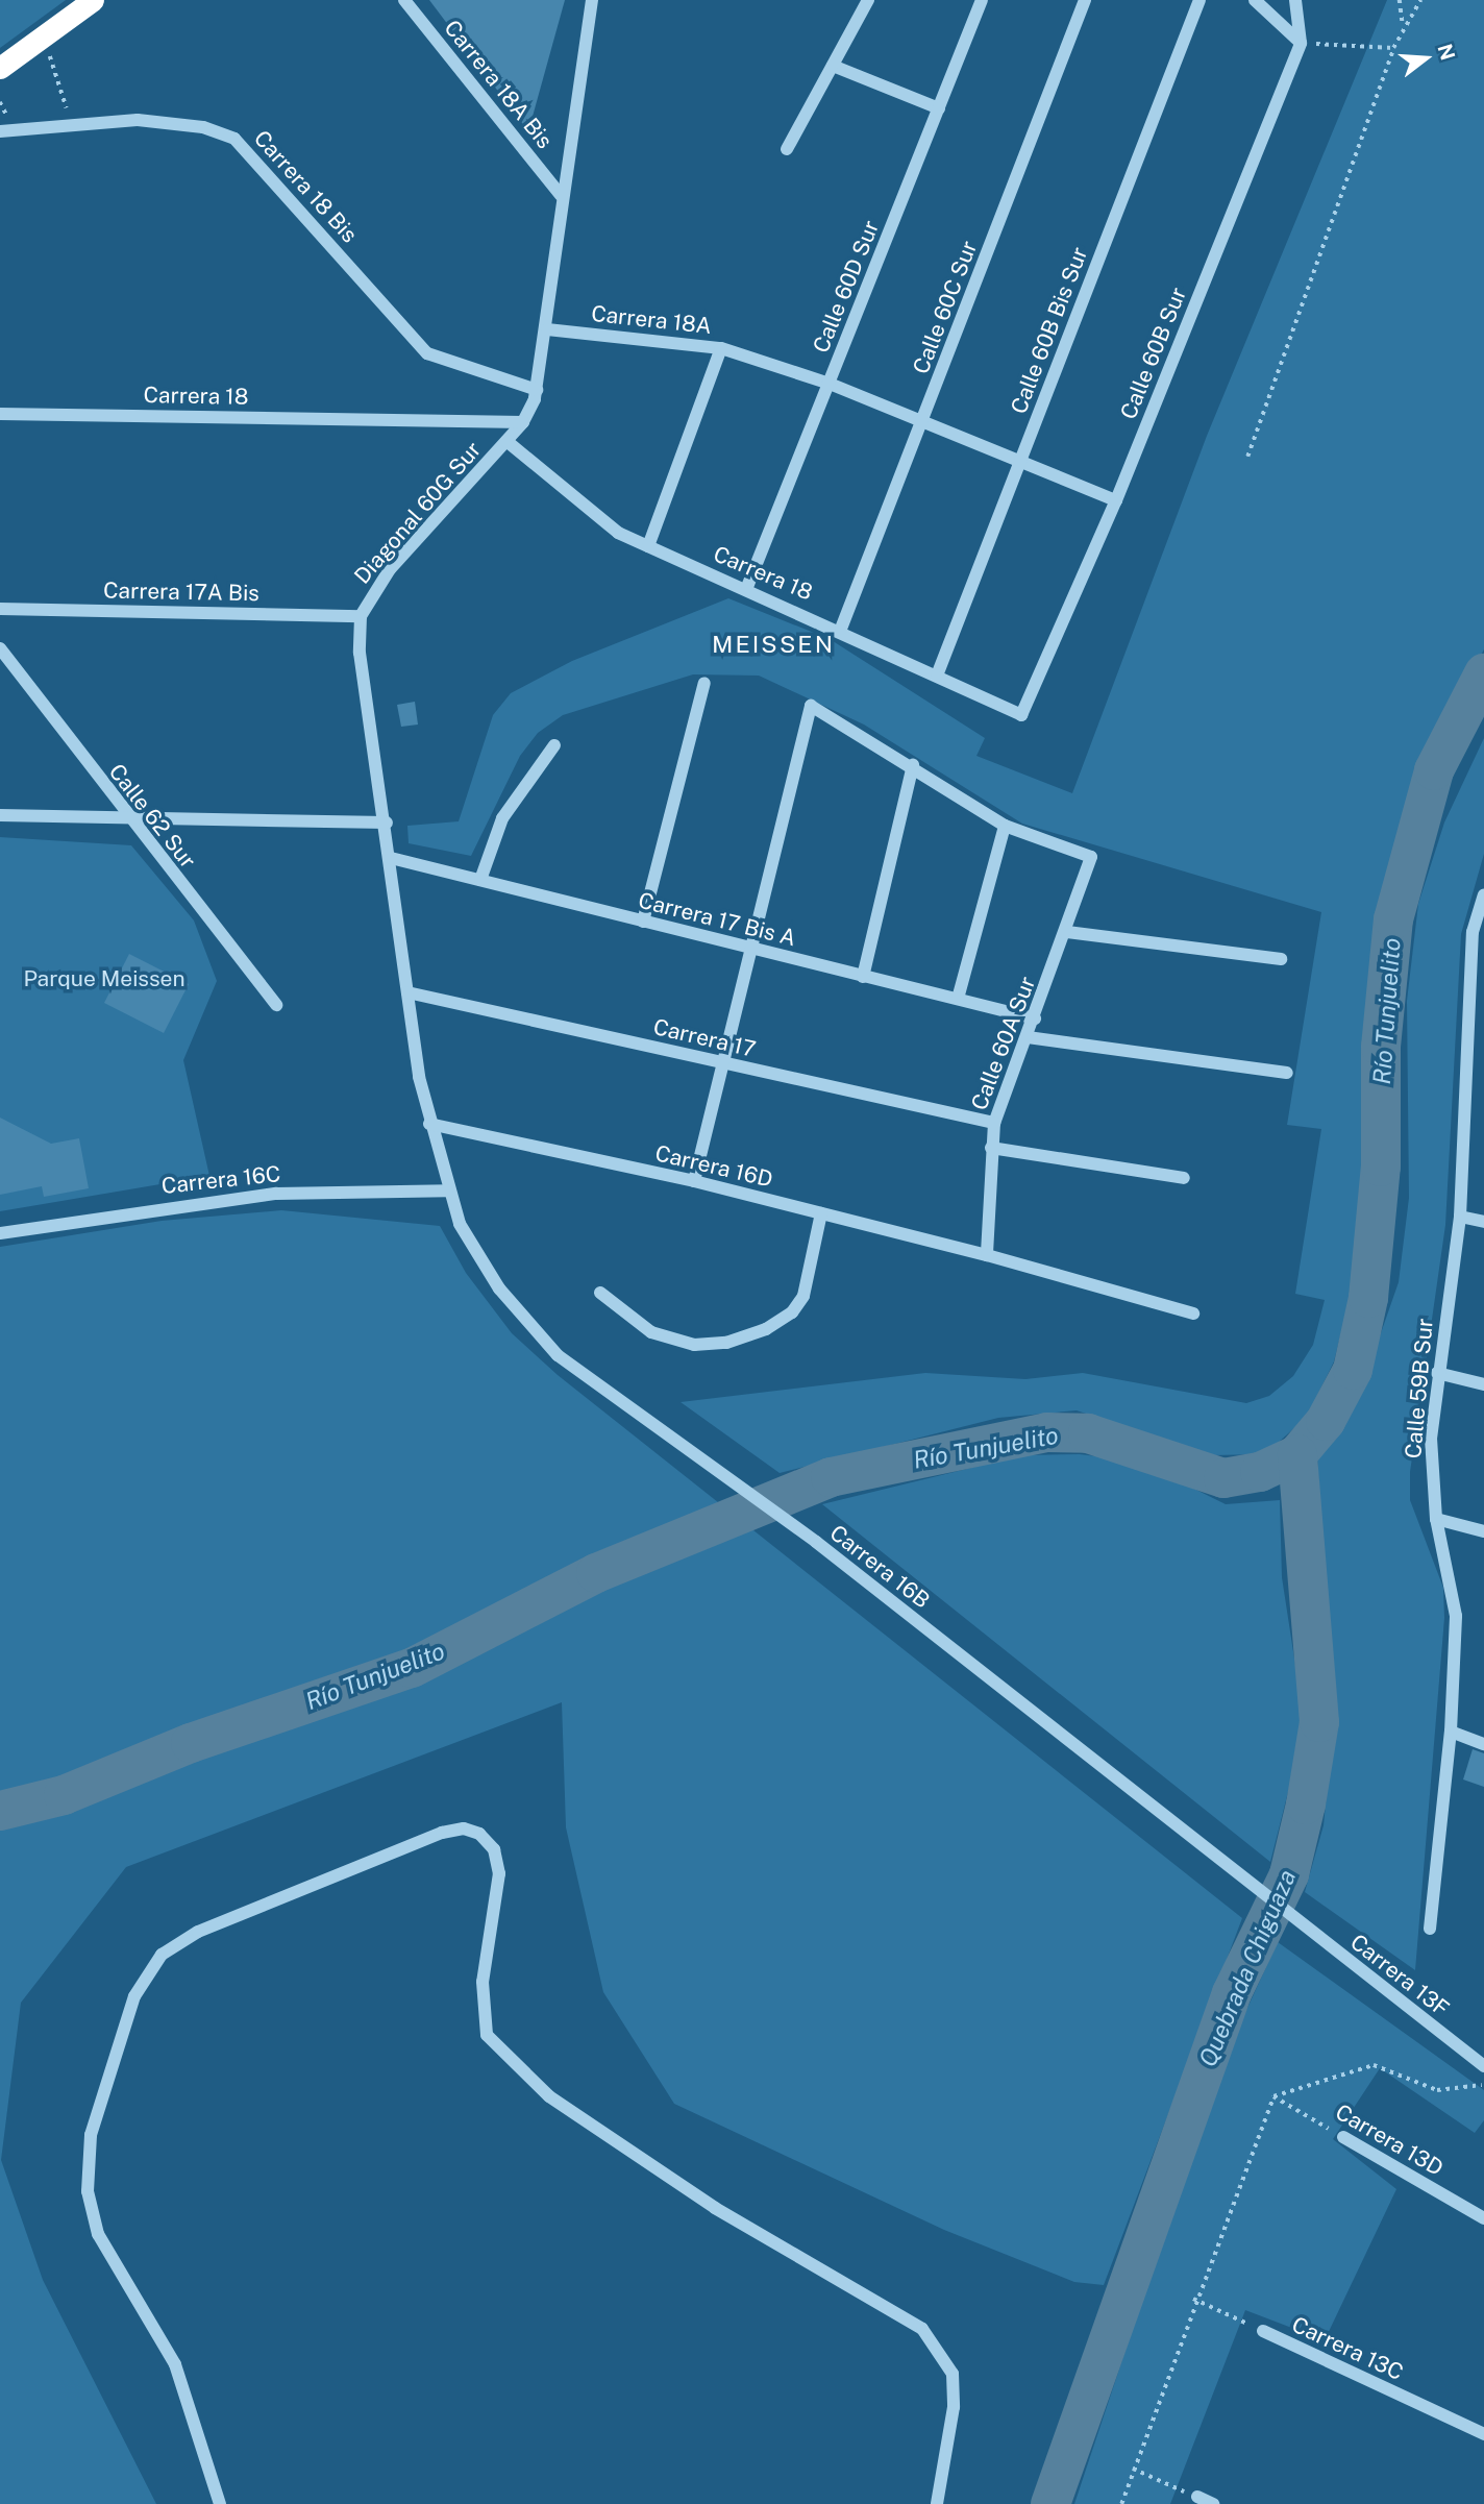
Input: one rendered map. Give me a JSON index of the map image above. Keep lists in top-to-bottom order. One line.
{"streets":{"street":["Carrera 18A Bis","Carrera 18 Bis","Calle 60D Sur","Calle 60C Sur","Carrera 18A","Calle 60B Bis Sur","Calle 60B Sur","Carrera 18","Diagonal 60G Sur","Carrera 17A Bis","Calle 62 Sur","Carrera 17 Bis A","Carrera 17","Calle 60A Sur","Carrera 16D","Carrera 16C","Calle 59B Sur","Carrera 16B","Carrera 13F","Carrera 13D","Carrera 13C"]},"crossings":[["Carrera 18A Bis","Diagonal 60G Sur"],["Carrera 18 Bis","Diagonal 60G Sur"],["Calle 60D Sur","Carrera 18A"],["Calle 60D Sur","Carrera 18"],["Calle 60C Sur","Carrera 18A"],["Calle 60C Sur","Carrera 18"],["Carrera 18A","Calle 60B Bis Sur"],["Carrera 18A","Calle 60B Sur"],["Carrera 18A","Diagonal 60G Sur"],["Calle 60B Bis Sur","Carrera 18"],["Calle 60B Sur","Carrera 18"],["Carrera 18","Diagonal 60G Sur"],["Diagonal 60G Sur","Carrera 17A Bis"],["Diagonal 60G Sur","Carrera 17 Bis A"],["Diagonal 60G Sur","Carrera 17"],["Diagonal 60G Sur","Carrera 16D"],["Diagonal 60G Sur","Carrera 16C"],["Diagonal 60G Sur","Carrera 16B"],["Carrera 17 Bis A","Calle 60A Sur"],["Carrera 17","Calle 60A Sur"],["Calle 60A Sur","Carrera 16D"],["Carrera 16C","Carrera 16B"],["Carrera 16B","Carrera 13F"]],"districts":["MEISSEN"],"water":["Río Tunjuelito","Quebrada Chiguaza"],"parks":["Parque Meissen"],"north":"right"}
